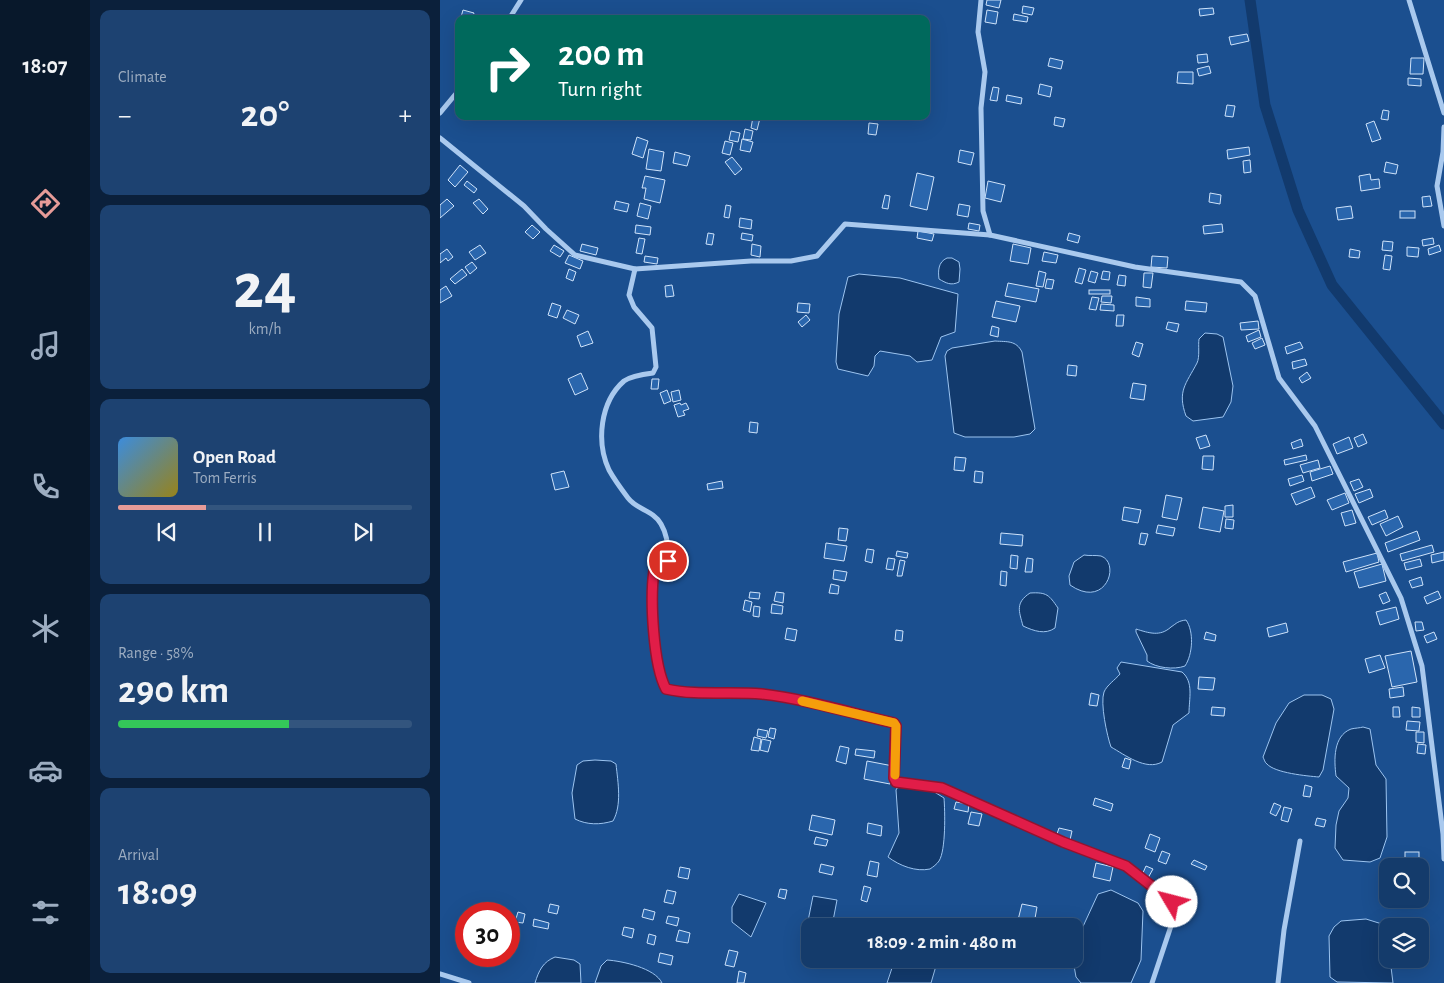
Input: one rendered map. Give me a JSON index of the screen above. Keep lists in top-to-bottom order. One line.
{"page":{"tabs":"18:07","tile":["Climate",["24","km/h"],["Range · 58%","290 km"],["Arrival","18:09"]],"turn":["200 m","Turn right"],"heat":["−","20°","+"],"song":["Open Road","Tom Ferris"],"limit":"30","trip":"18:09 · 2 min · 480 m"}}
